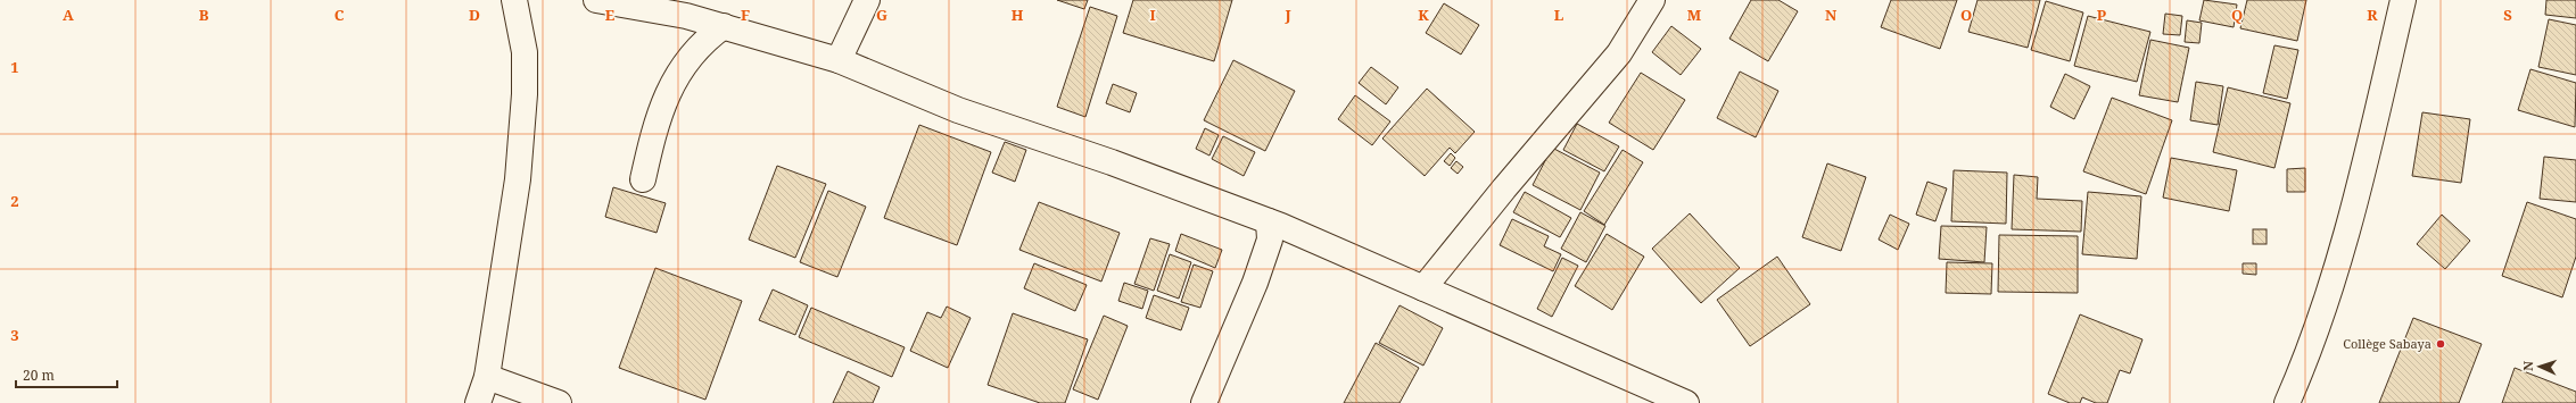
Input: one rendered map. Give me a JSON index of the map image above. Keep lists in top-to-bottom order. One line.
{"places":["Collège Sabaya"],"scale_bar":"20 m","north":"left","grid":{"columns":["A","B","C","D","E","F","G","H","I","J","K","L","M","N","O","P","Q","R","S"],"rows":["1","2","3"]}}
